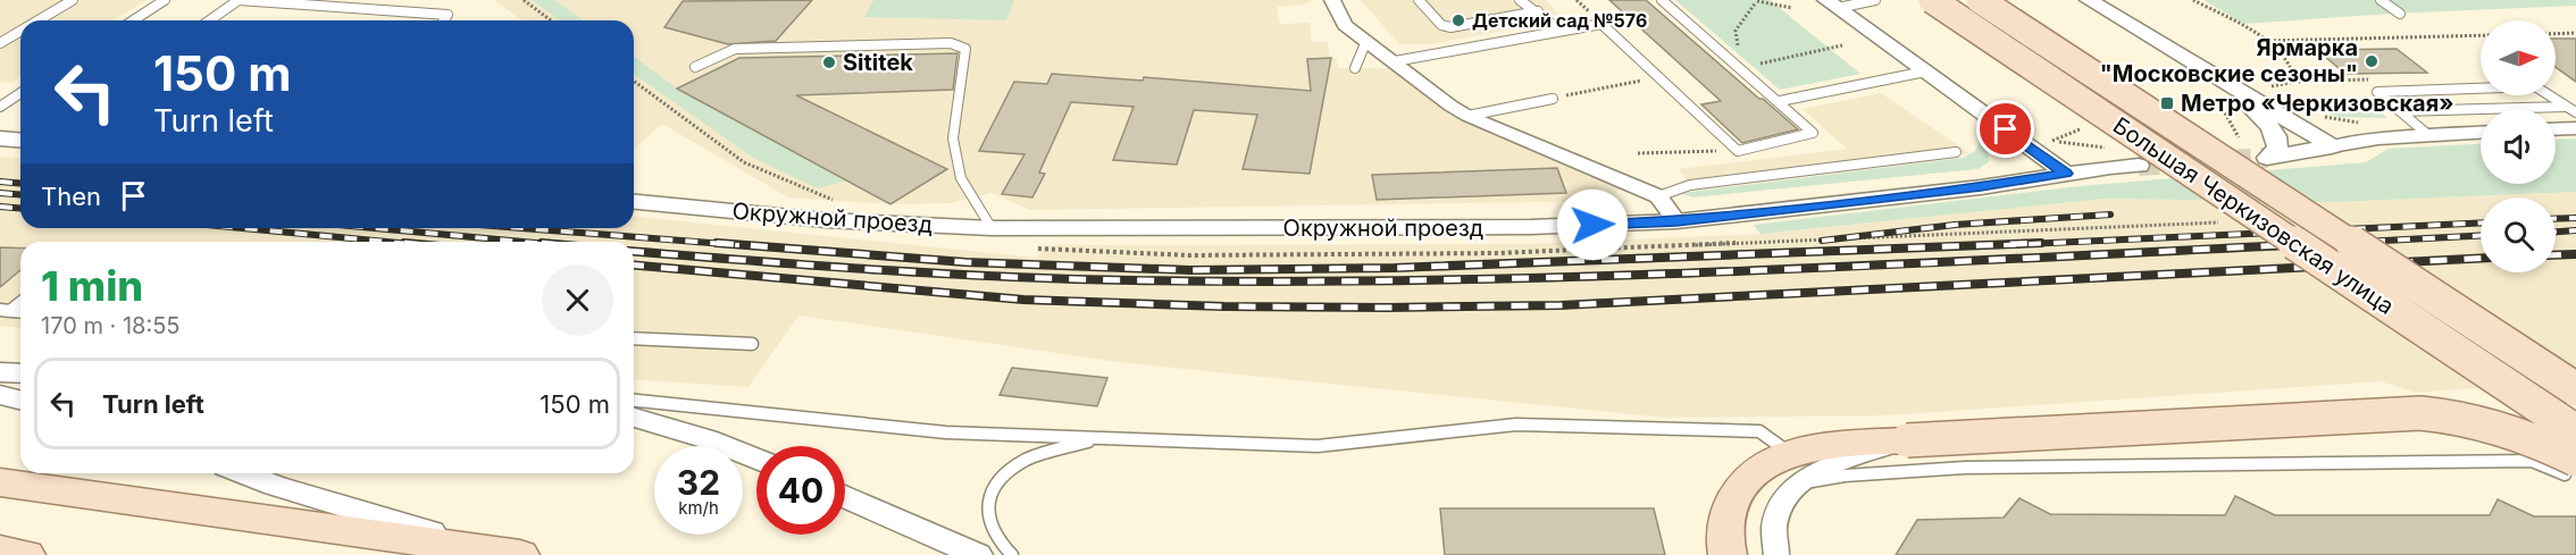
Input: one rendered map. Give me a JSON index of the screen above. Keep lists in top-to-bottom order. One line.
{"streets":{"main road":["Большая Черкизовская улица"],"street":["Окружной проезд"]},"places":{"other":["Детский сад №576","Ярмарка \"Московские сезоны\"","Sititek"],"transit":["Метро «Черкизовская»"]},"north":"right","page":{"turn":["150 m","Turn left"],"then":"Then","heading":["1 min","170 m · 18:55"],"list":[{"name":"Turn left","value":"150 m"}],"speed":"32 km/h","limit":"40"}}
